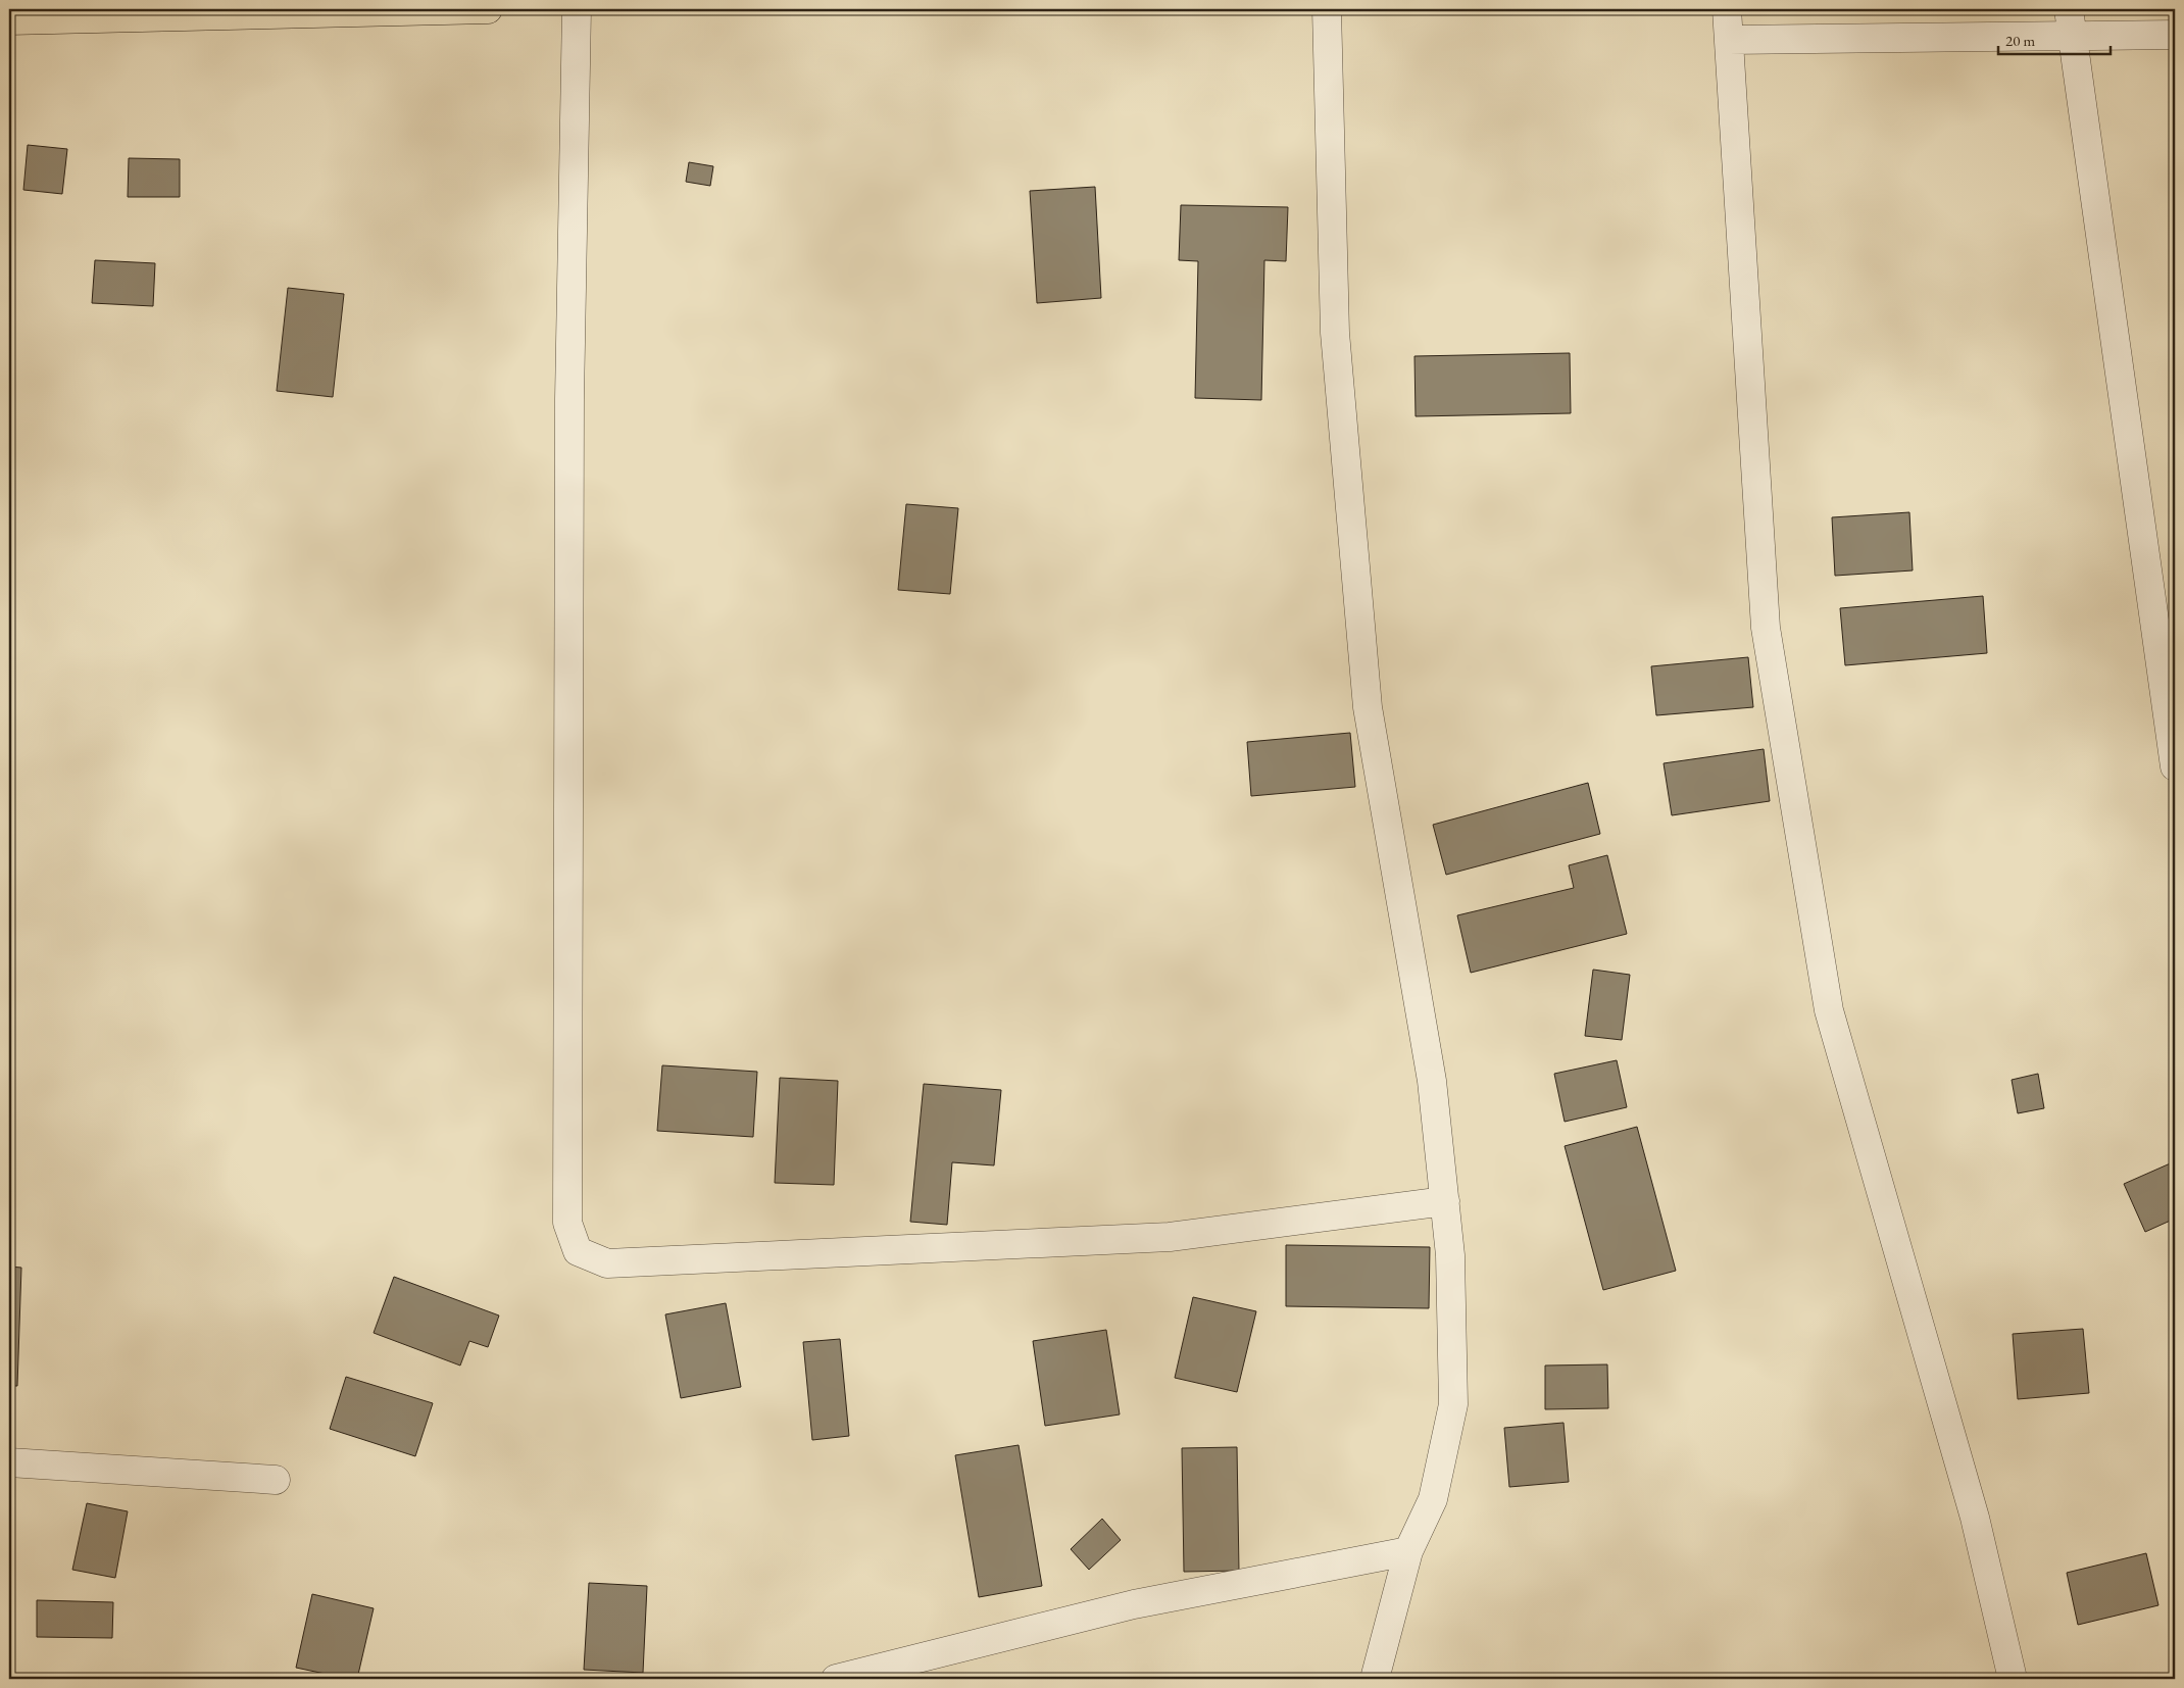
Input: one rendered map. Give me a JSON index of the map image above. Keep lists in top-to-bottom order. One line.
{"scale_bar":"20 m"}
